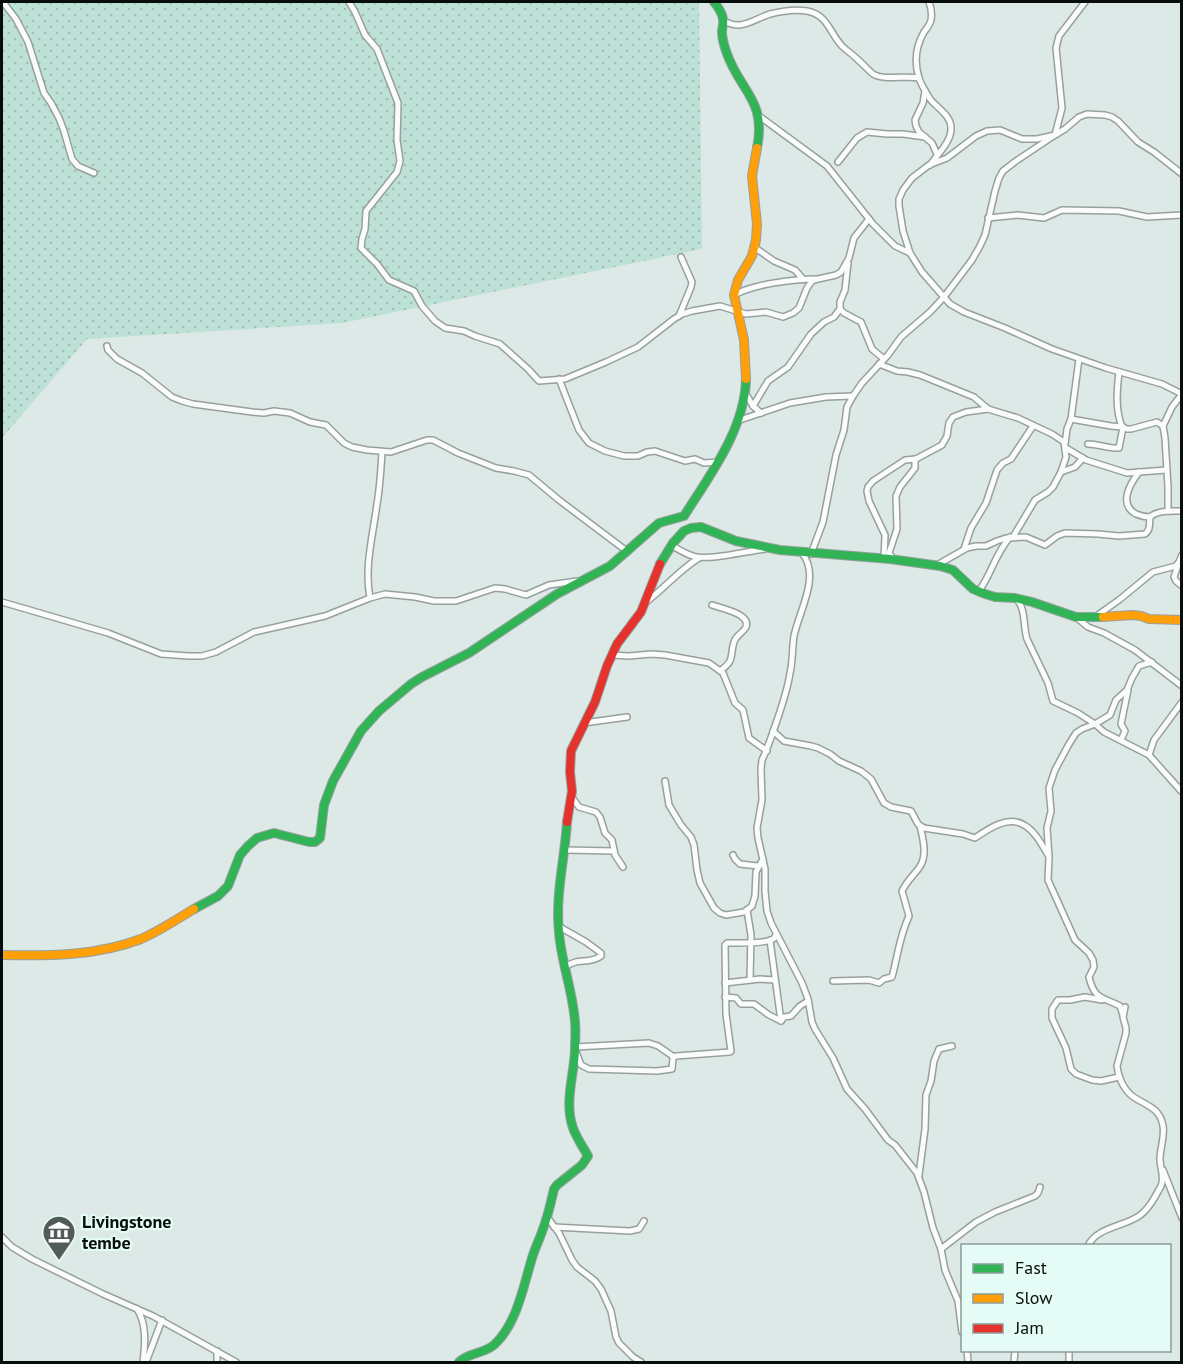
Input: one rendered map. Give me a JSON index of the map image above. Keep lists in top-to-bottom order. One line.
{"places":{"museum":["Livingstone tembe"]},"legend":["Fast","Slow","Jam"]}
